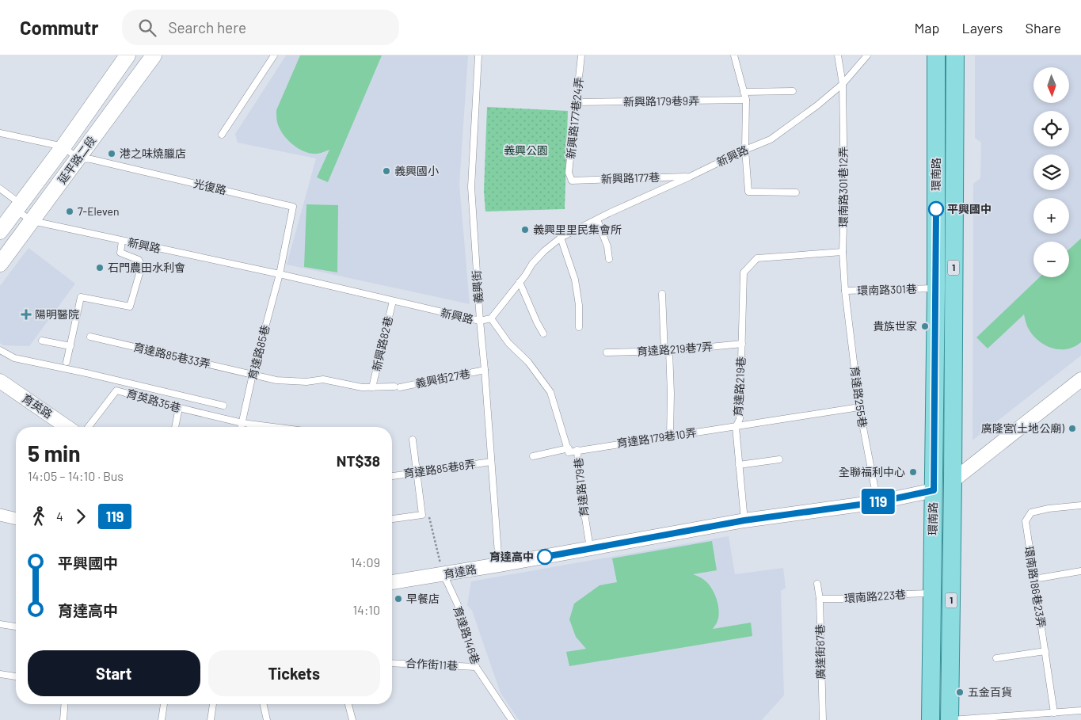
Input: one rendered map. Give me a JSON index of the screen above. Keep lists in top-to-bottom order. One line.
{"streets":{"main road":["延平路二段","環南路","1"],"street":["育英路","育達路"],"lane":["新興路179巷9弄","新興路177巷24弄","新興路","新興路177巷","光復路","環南路301巷12弄","義興街","環南路301巷","新興路82巷","育達路219巷7弄","育達路85巷","育達路85巷33弄","義興街27巷","育達路219巷","育達路255巷","育英路35巷","育達路179巷10弄","育達路85巷8弄","育達路179巷","環南路186巷23弄","環南路223巷","育達路146巷","廣達街87巷","合作街11巷"]},"crossings":[["新興路179巷9弄","新興路177巷24弄"],["新興路177巷24弄","新興路177巷"],["新興路","延平路二段"],["新興路","新興路177巷"],["新興路","光復路"],["新興路","環南路301巷12弄"],["新興路","義興街"],["新興路","新興路82巷"],["新興路","育達路85巷"],["新興路","育達路179巷"],["延平路二段","光復路"],["環南路","環南路301巷"],["環南路","育達路"],["環南路","環南路223巷"],["光復路","育達路85巷"],["環南路301巷12弄","環南路301巷"],["環南路301巷12弄","育達路219巷"],["環南路301巷12弄","育達路255巷"],["義興街","義興街27巷"],["義興街","育達路85巷8弄"],["義興街","育達路"],["環南路301巷","育達路255巷"],["新興路82巷","義興街27巷"],["育達路219巷7弄","育達路219巷"],["育達路85巷","育達路85巷33弄"],["育達路85巷","育英路35巷"],["育達路85巷33弄","義興街27巷"],["育達路219巷","育達路179巷10弄"],["育達路219巷","育達路"],["育達路255巷","育達路179巷10弄"],["育達路255巷","育達路"],["育達路179巷10弄","育達路179巷"],["育達路179巷","育達路"],["育達路","育達路146巷"],["環南路223巷","廣達街87巷"],["育達路146巷","合作街11巷"]],"parks":["義興公園"],"places":{"other":["港之味燒臘店","義興國小","平興國中","7-Eleven","義興里里民集會所","石門農田水利會","貴族世家","廣隆宮(土地公廟)","全聯福利中心","育達高中","早餐店","五金百貨"],"health":["陽明醫院"]},"lines":["bus line 119"],"north":"bottom","page":{"header":"Commutr","search":"Search here","nav":["Map","Layers","Share"],"on_map":"119","map_buttons":["+","−"],"heading":["5 min","14:05 – 14:10 · Bus","NT$38"],"legs":["4","119"],"list":[{"name":"平興國中","value":"14:09"},{"name":"育達高中","value":"14:10"}],"buttons":["Start","Tickets"]}}
